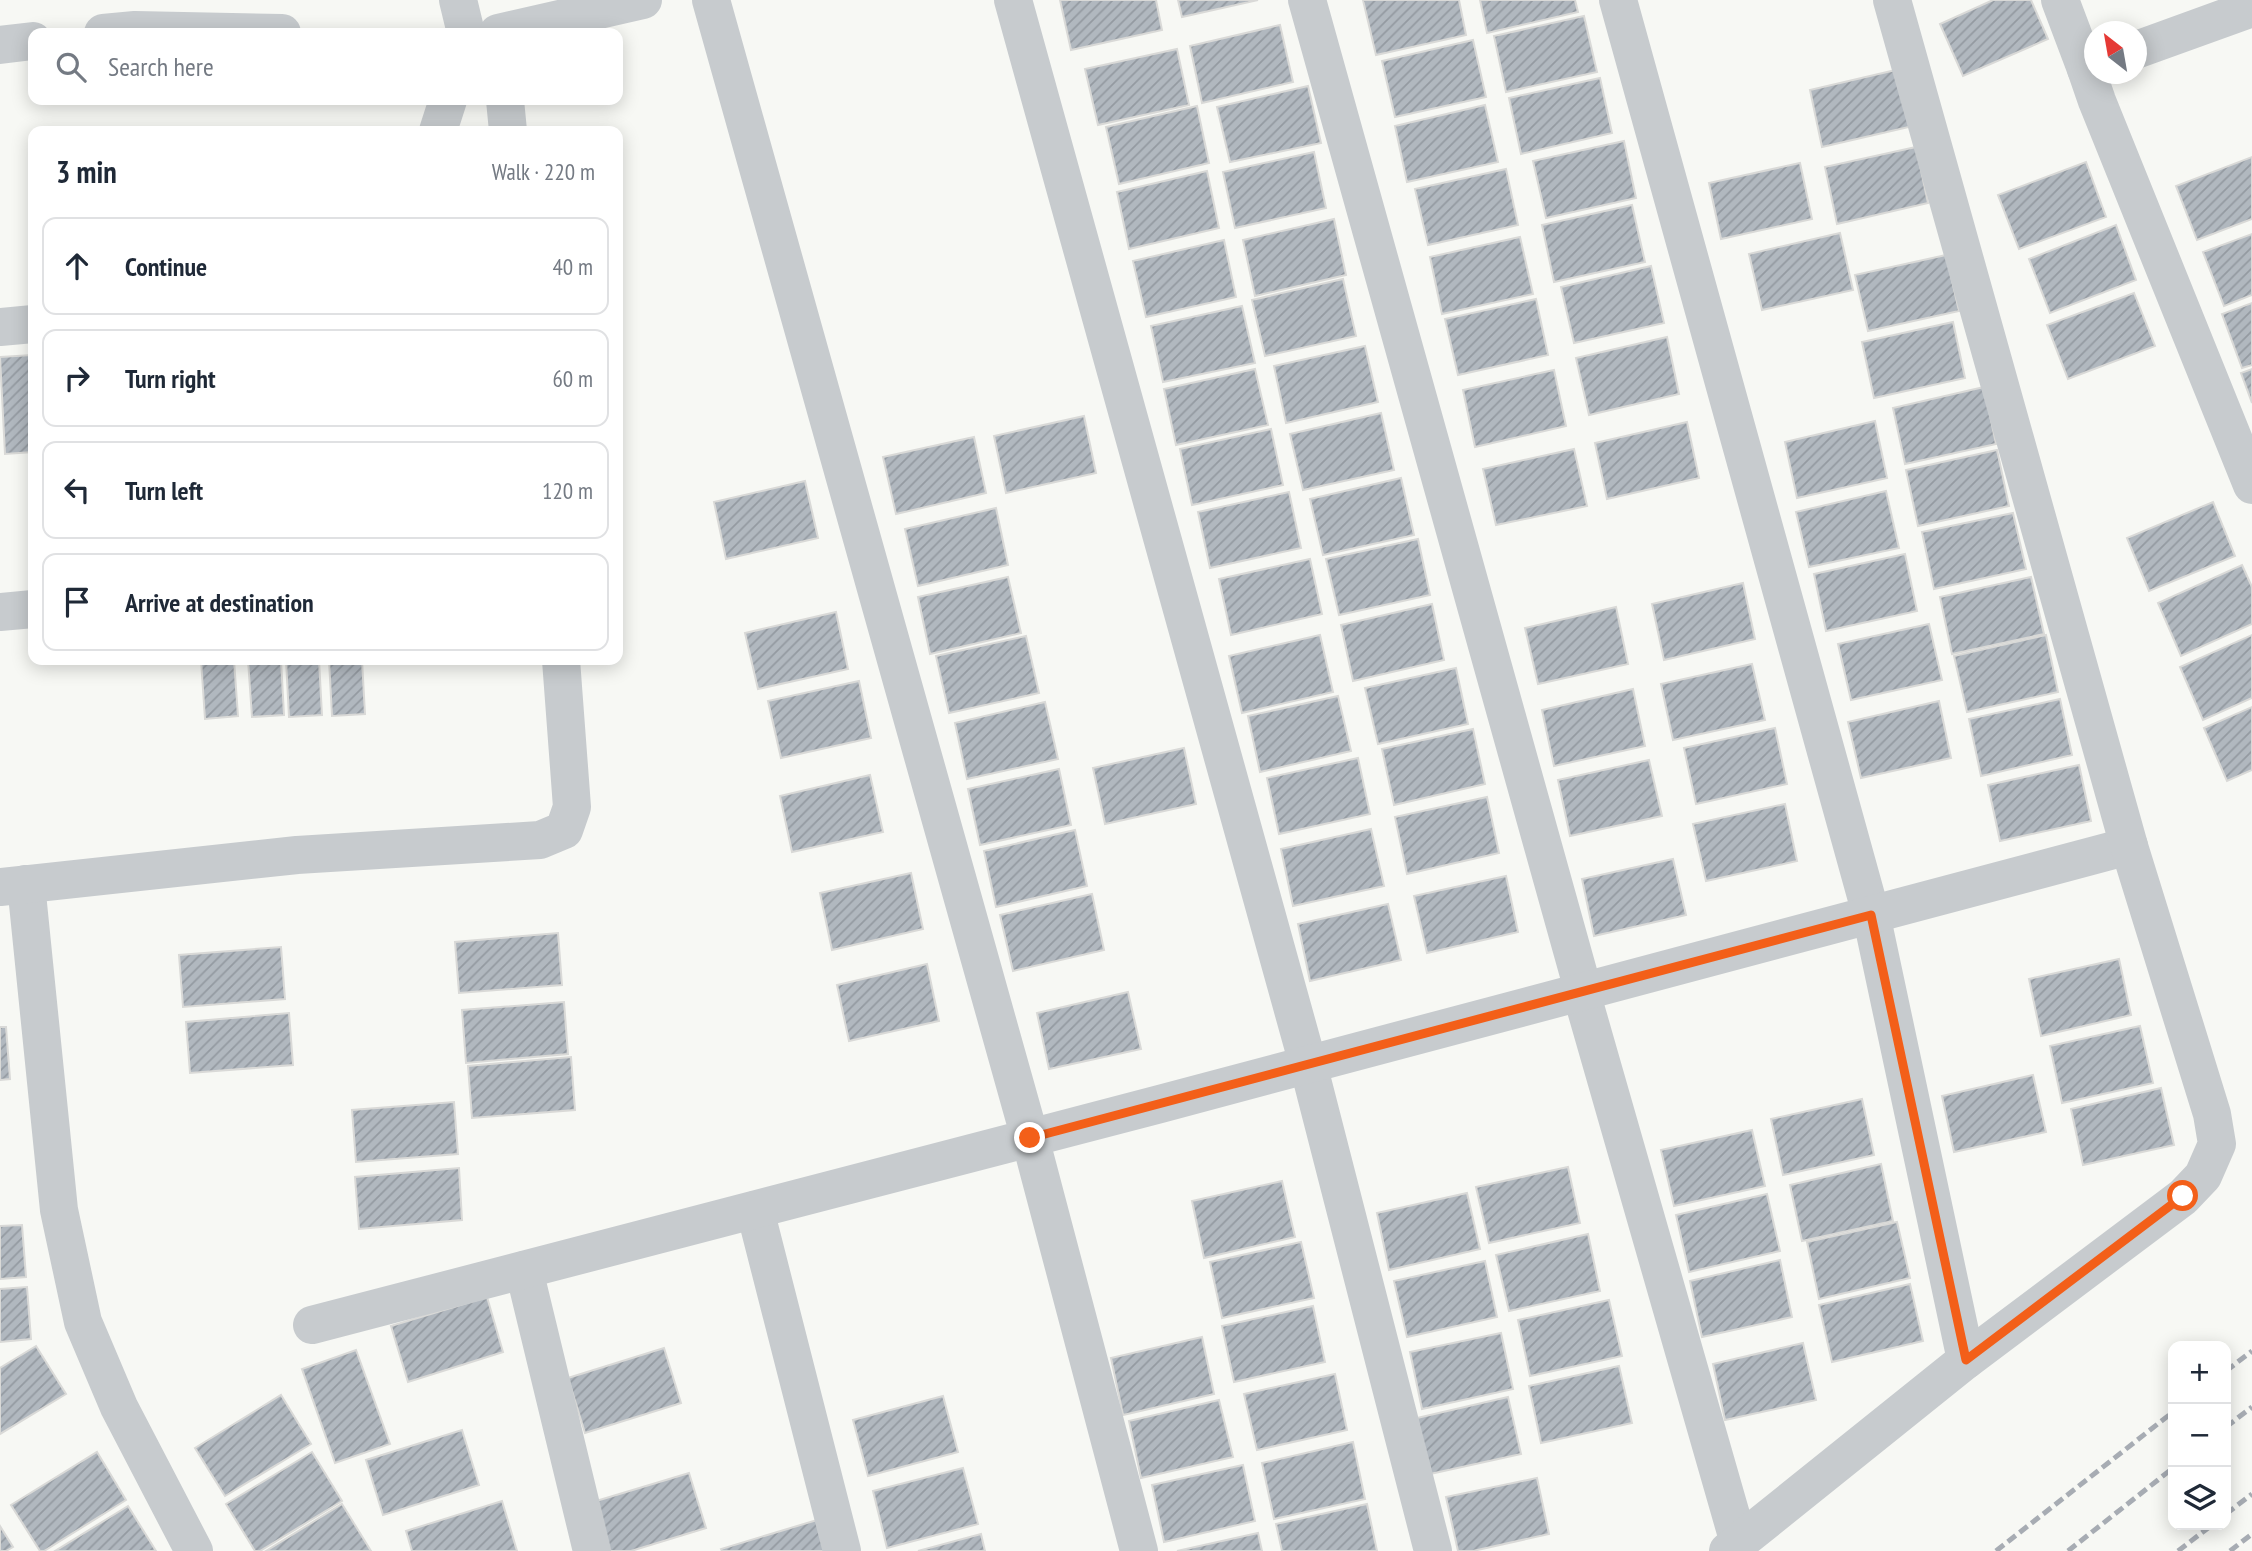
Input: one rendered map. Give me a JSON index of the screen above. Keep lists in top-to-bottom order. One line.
{"north":"top left","page":{"search":"Search here","heading":["3 min","Walk · 220 m"],"list":[["Continue","40 m"],["Turn right","60 m"],["Turn left","120 m"],"Arrive at destination"],"map_buttons":["+","−"]}}
